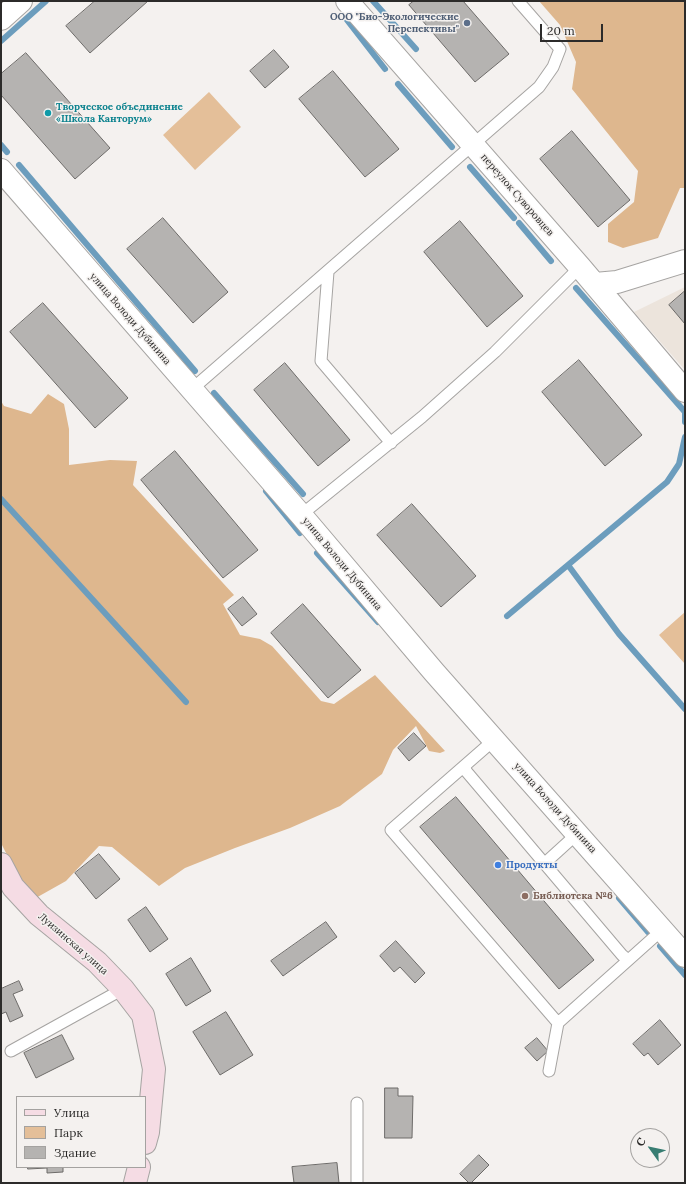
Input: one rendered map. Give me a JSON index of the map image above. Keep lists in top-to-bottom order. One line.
{"streets":{"street":["переулок Суворовцев","улица Володи Дубинина","Луизинская улица"]},"places":["ООО \"Био-Экологические Перспективы\"","Творческое объединение «Школа Канторум»","Продукты","Библиотека №6"],"legend":["Улица","Парк","Здание"],"scale_bar":"20 m","north":"top left"}
